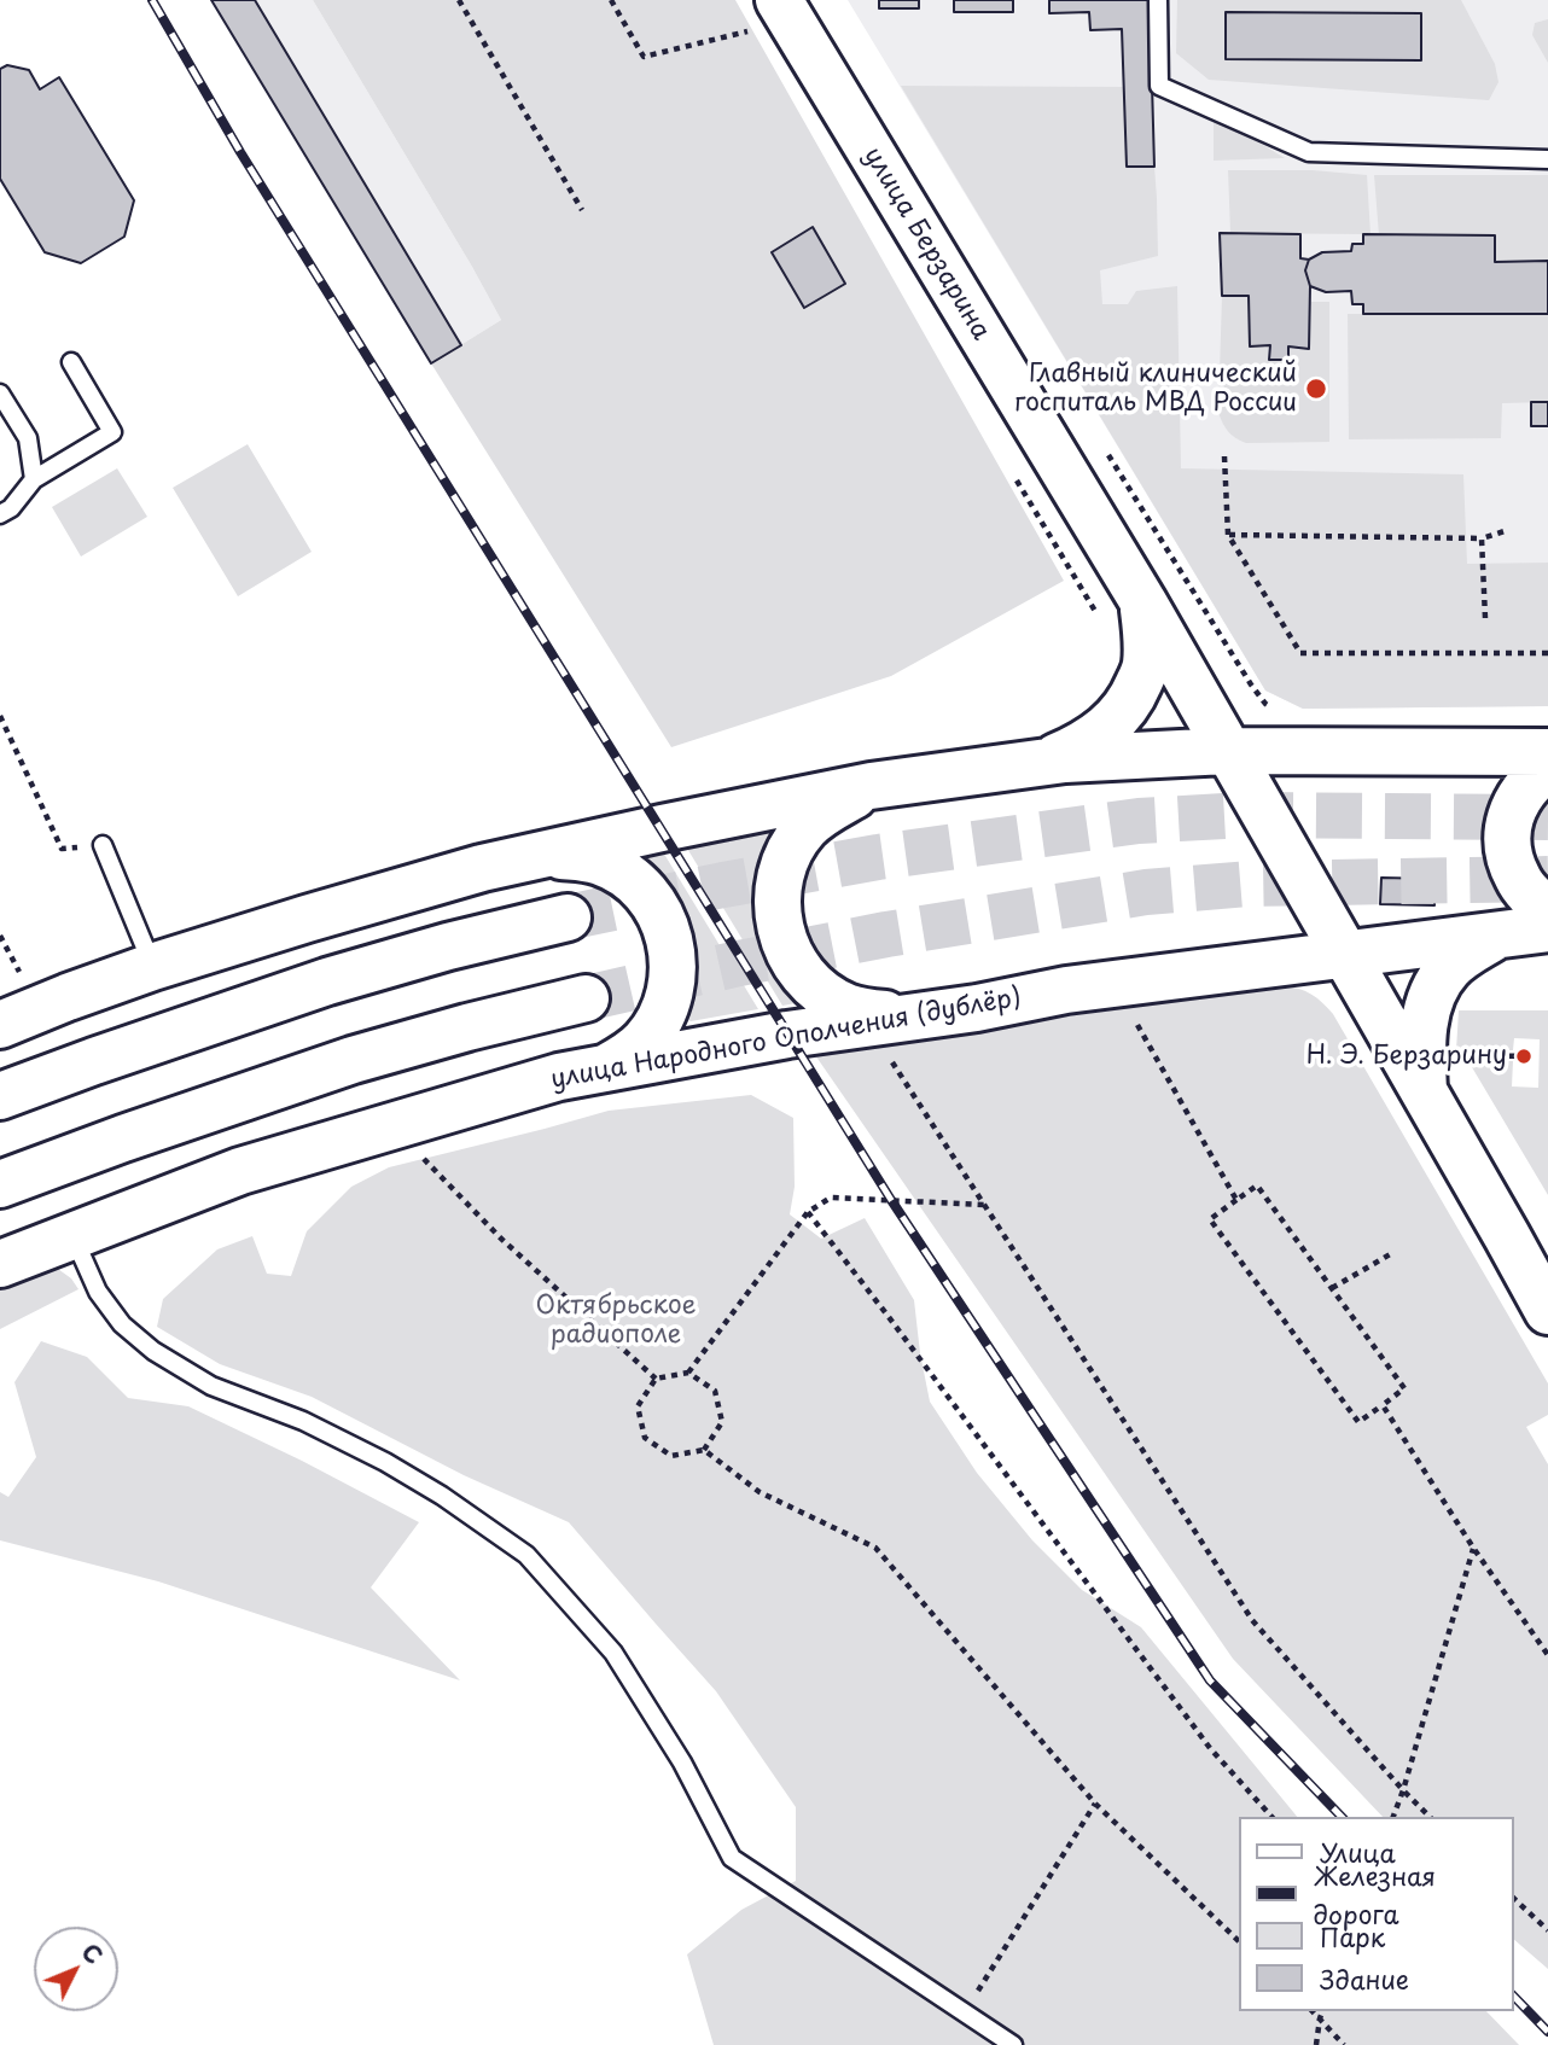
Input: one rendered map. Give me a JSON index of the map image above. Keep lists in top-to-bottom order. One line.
{"streets":{"street":["улица Берзарина","улица Народного Ополчения (дублёр)"]},"crossings":[["улица Берзарина","улица Народного Ополчения (дублёр)"]],"parks":["Октябрьское радиополе"],"places":["Главный клинический госпиталь МВД России","Н. Э. Берзарину"],"legend":["Улица","Железная дорога","Парк","Здание"],"north":"top right"}
